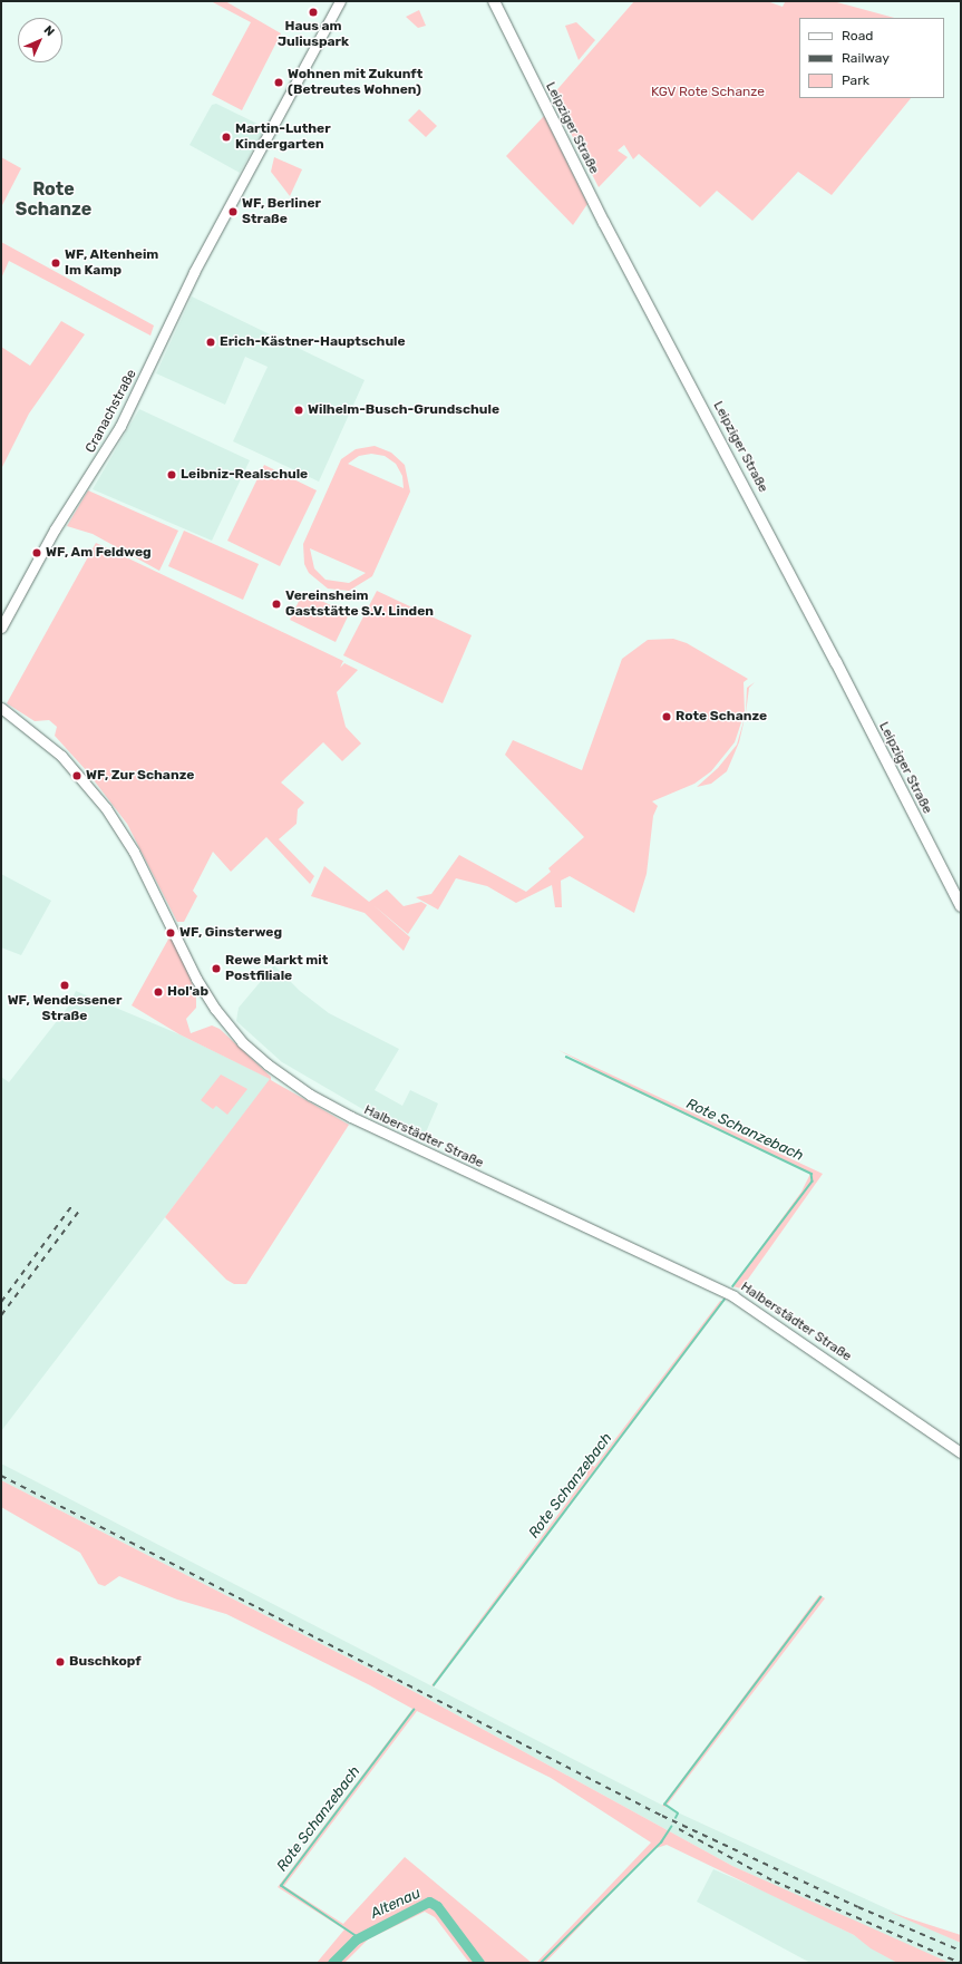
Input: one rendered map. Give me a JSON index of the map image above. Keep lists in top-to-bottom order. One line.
{"streets":{"main road":["Leipziger Straße","Cranachstraße","Halberstädter Straße"]},"districts":["Rote Schanze"],"water":["Rote Schanzebach","Altenau"],"parks":["KGV Rote Schanze"],"places":["Haus am Juliuspark","Wohnen mit Zukunft (Betreutes Wohnen)","Martin-Luther Kindergarten","WF, Berliner Straße","WF, Altenheim Im Kamp","Erich-Kästner-Hauptschule","Wilhelm-Busch-Grundschule","Leibniz-Realschule","WF, Am Feldweg","Vereinsheim Gaststätte S.V. Linden","Rote Schanze","WF, Zur Schanze","WF, Ginsterweg","Rewe Markt mit Postfiliale","WF, Wendessener Straße","Hol'ab","Buschkopf"],"legend":["Road","Railway","Park"],"north":"top right"}
